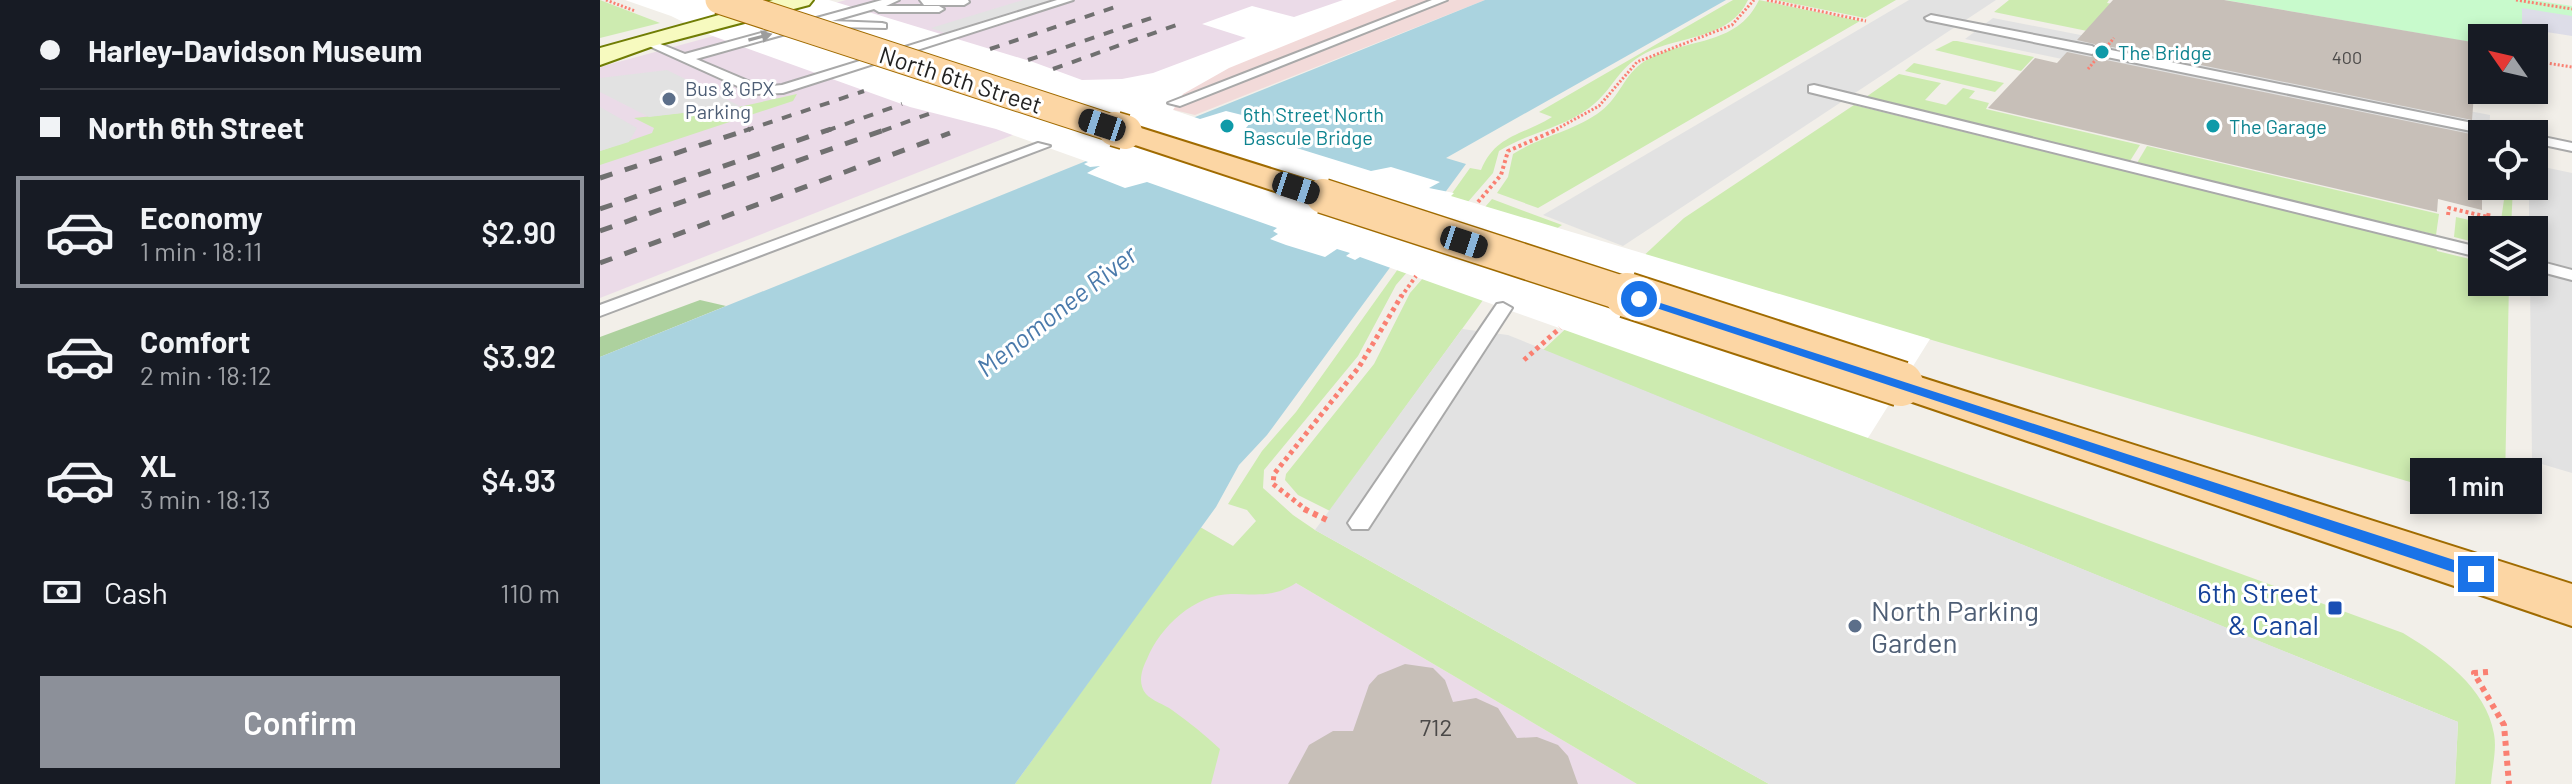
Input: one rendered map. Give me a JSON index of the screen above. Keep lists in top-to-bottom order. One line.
{"streets":{"main road":["North 6th Street"]},"water":["Menomonee River"],"places":{"other":["The Bridge","Bus & GPX Parking","6th Street North Bascule Bridge","The Garage","North Parking Garden"],"transit":["6th Street & Canal"]},"house_numbers":["400","712"],"north":"top left","page":{"banner":["Harley-Davidson Museum","North 6th Street"],"list":[{"name":"Economy","note":"1 min · 18:11","value":"$2.90"},{"name":"Comfort","note":"2 min · 18:12","value":"$3.92"},{"name":"XL","note":"3 min · 18:13","value":"$4.93"}],"bubble":"1 min","pay":["Cash","110 m"],"buttons":"Confirm"}}
